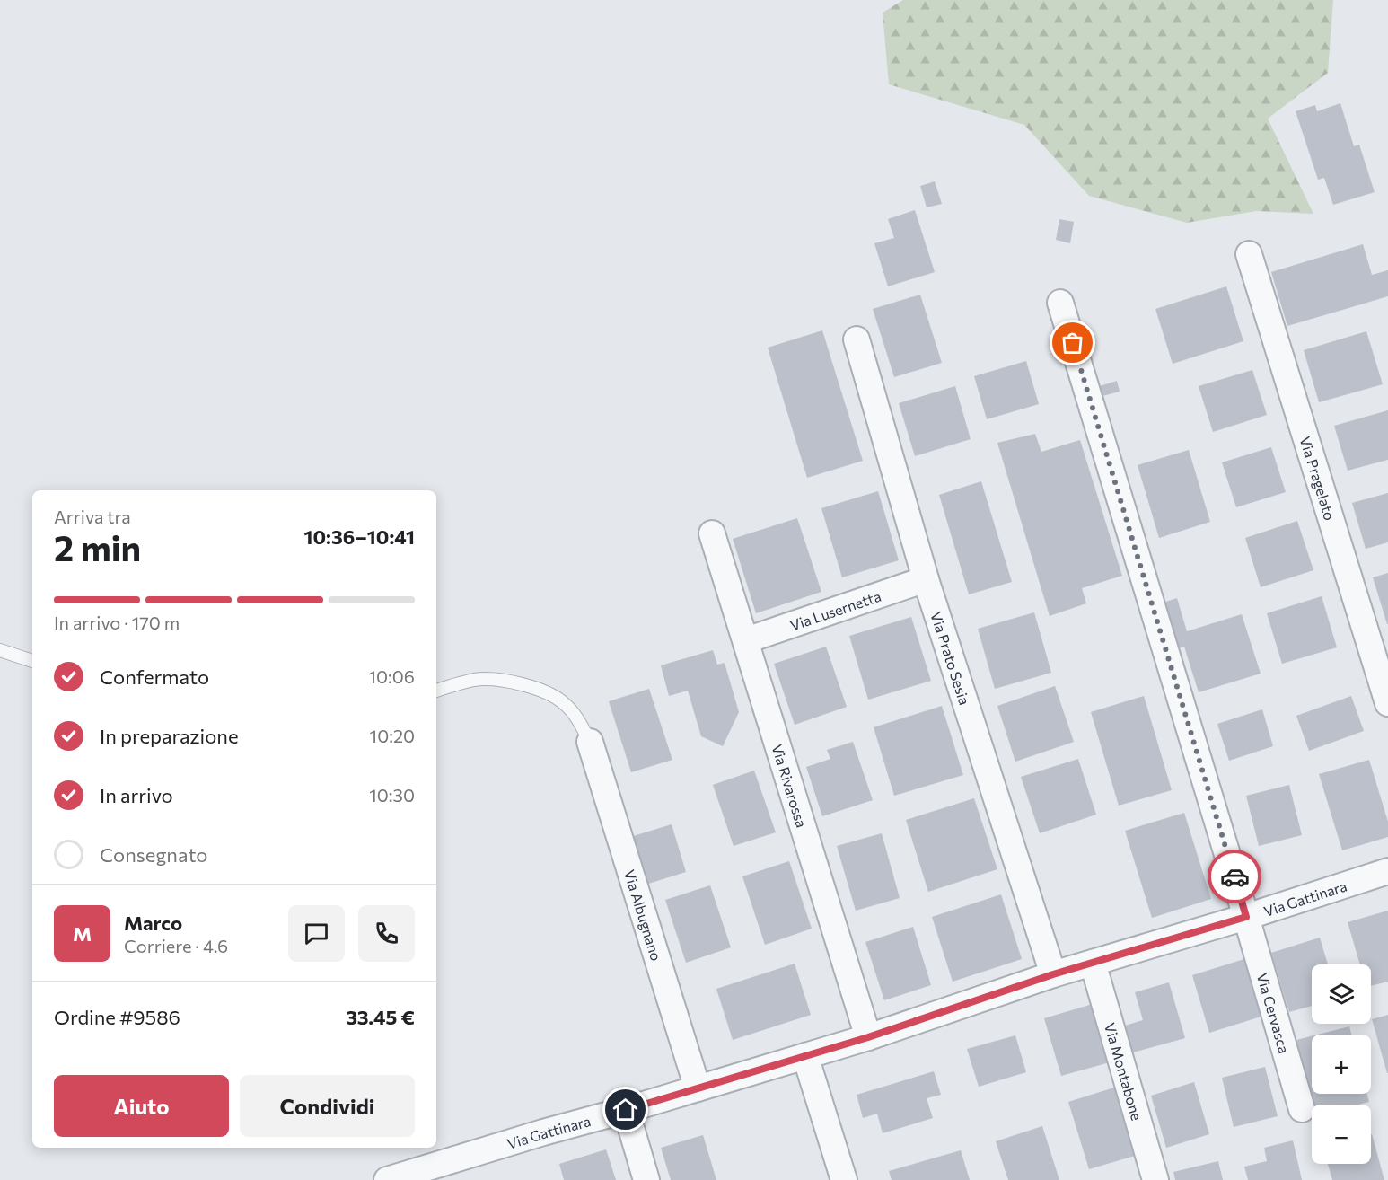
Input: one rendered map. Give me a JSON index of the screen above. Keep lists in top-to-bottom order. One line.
{"streets":{"street":["Via Pragelato","Via Lusernetta","Via Prato Sesia","Via Rivarossa","Via Gattinara","Via Albugnano","Via Cervasca","Via Montabone"]},"crossings":[["Via Lusernetta","Via Prato Sesia"],["Via Lusernetta","Via Rivarossa"],["Via Prato Sesia","Via Gattinara"],["Via Rivarossa","Via Gattinara"],["Via Gattinara","Via Albugnano"],["Via Gattinara","Via Cervasca"],["Via Gattinara","Via Montabone"]],"page":{"heading":["2 min","Arriva tra","10:36–10:41"],"panel":["Marco","Corriere · 4.6","Ordine #9586","33.45 €"],"bar":"In arrivo · 170 m","list":[["Confermato","10:06"],["In preparazione","10:20"],["In arrivo","10:30"],"Consegnato"],"round":"M","map_buttons":["+","−"],"buttons":["Aiuto","Condividi"]}}
